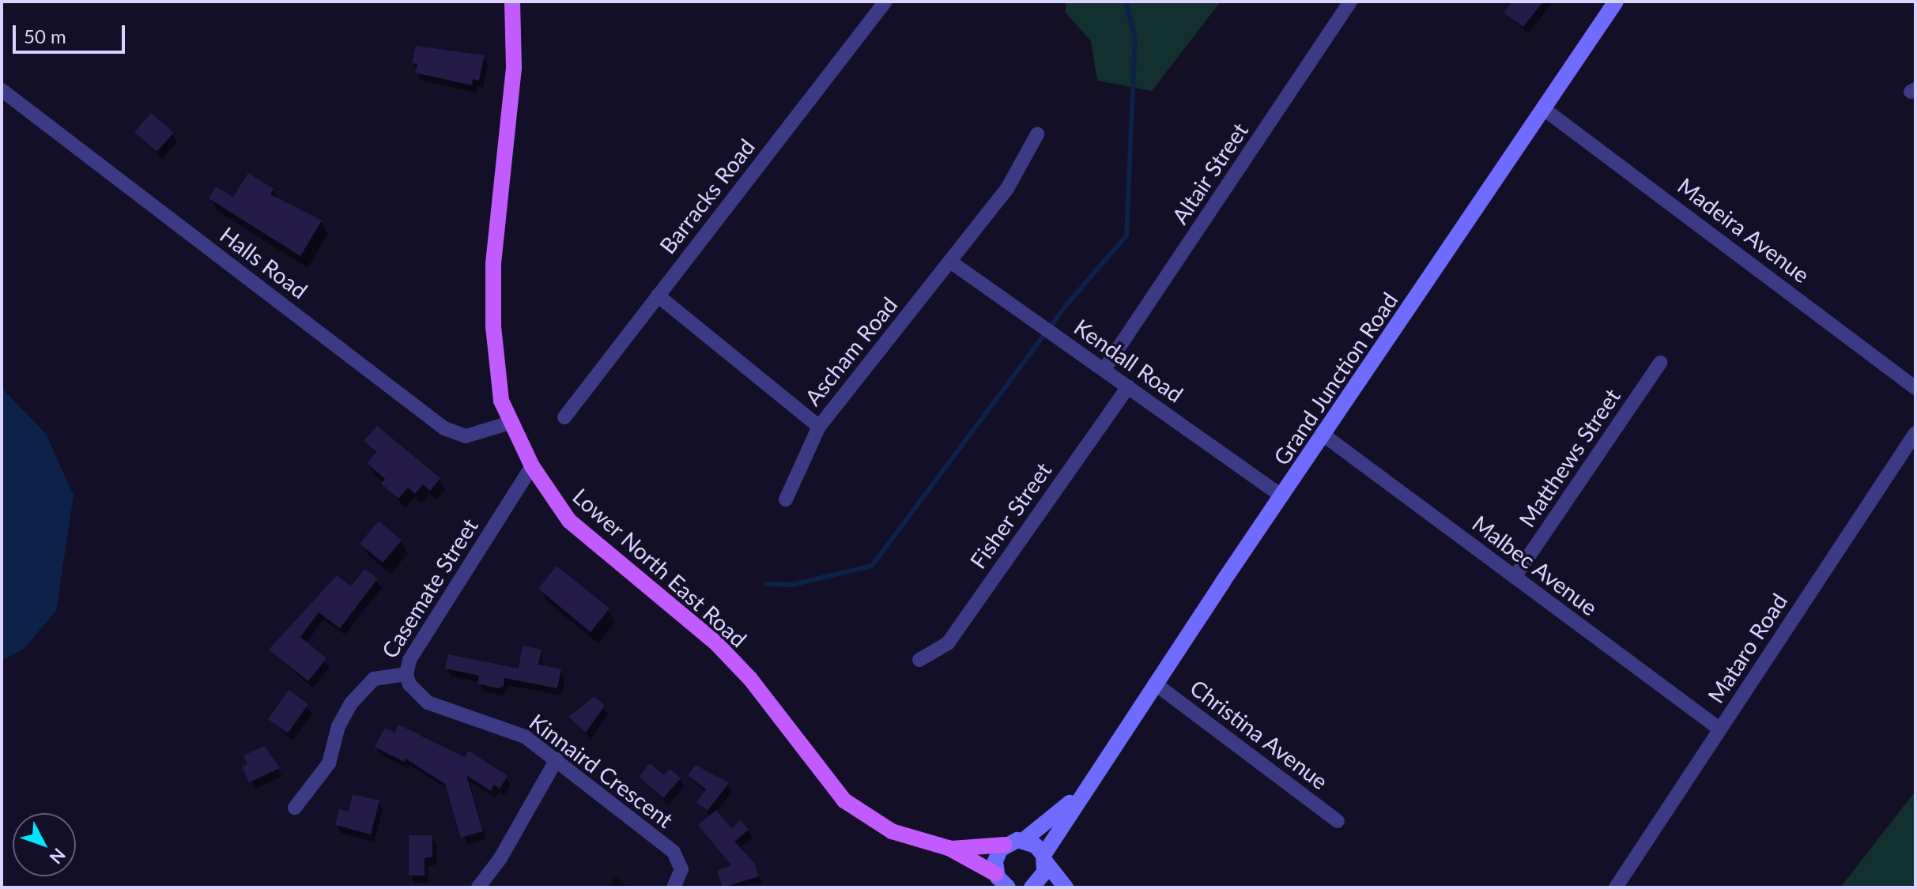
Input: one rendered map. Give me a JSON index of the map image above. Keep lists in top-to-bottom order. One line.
{"streets":{"main road":["Grand Junction Road","Lower North East Road"],"street":["Altair Street","Barracks Road","Madeira Avenue","Halls Road","Ascham Road","Kendall Road","Matthews Street","Fisher Street","Malbec Avenue","Casemate Street","Mataro Road","Christina Avenue","Kinnaird Crescent"]},"crossings":[["Altair Street","Kendall Road"],["Barracks Road","Ascham Road"],["Madeira Avenue","Grand Junction Road"],["Halls Road","Lower North East Road"],["Ascham Road","Kendall Road"],["Kendall Road","Grand Junction Road"],["Kendall Road","Fisher Street"],["Grand Junction Road","Malbec Avenue"],["Grand Junction Road","Christina Avenue"],["Matthews Street","Malbec Avenue"],["Malbec Avenue","Mataro Road"],["Lower North East Road","Casemate Street"],["Casemate Street","Kinnaird Crescent"]],"scale_bar":"50 m","north":"bottom right"}
